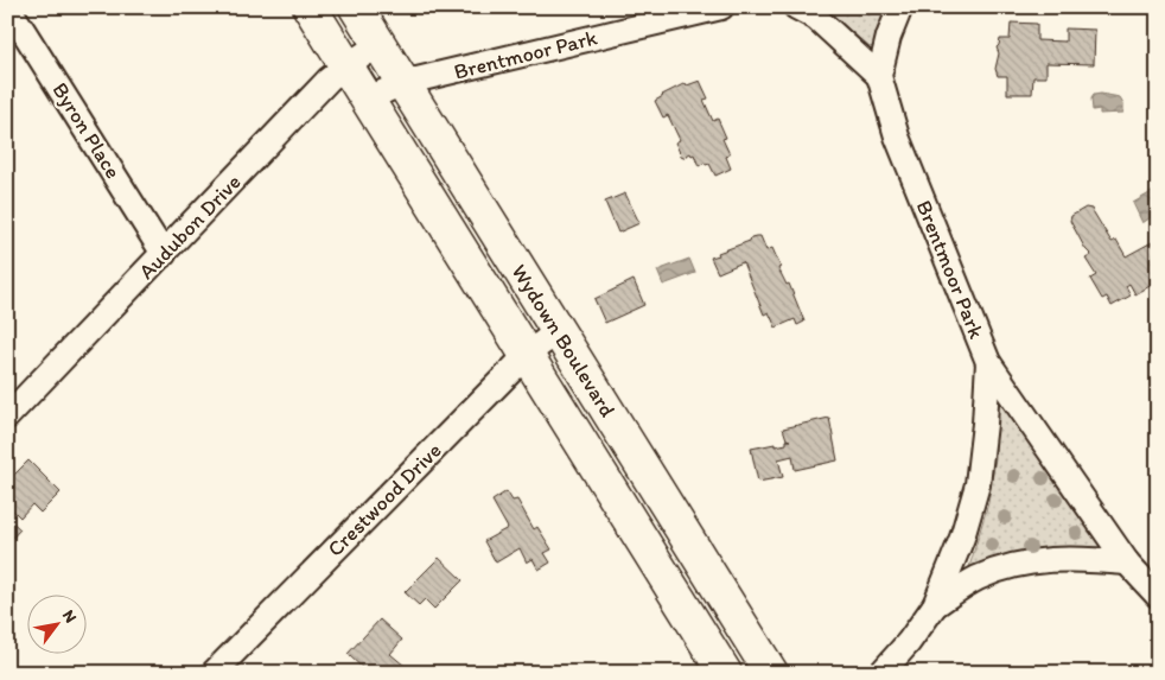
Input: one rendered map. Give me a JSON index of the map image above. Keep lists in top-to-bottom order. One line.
{"streets":{"street":["Brentmoor Park","Byron Place","Audubon Drive","Wydown Boulevard","Crestwood Drive"]},"crossings":[["Brentmoor Park","Wydown Boulevard"],["Byron Place","Audubon Drive"],["Audubon Drive","Wydown Boulevard"],["Wydown Boulevard","Crestwood Drive"]],"north":"top right"}
